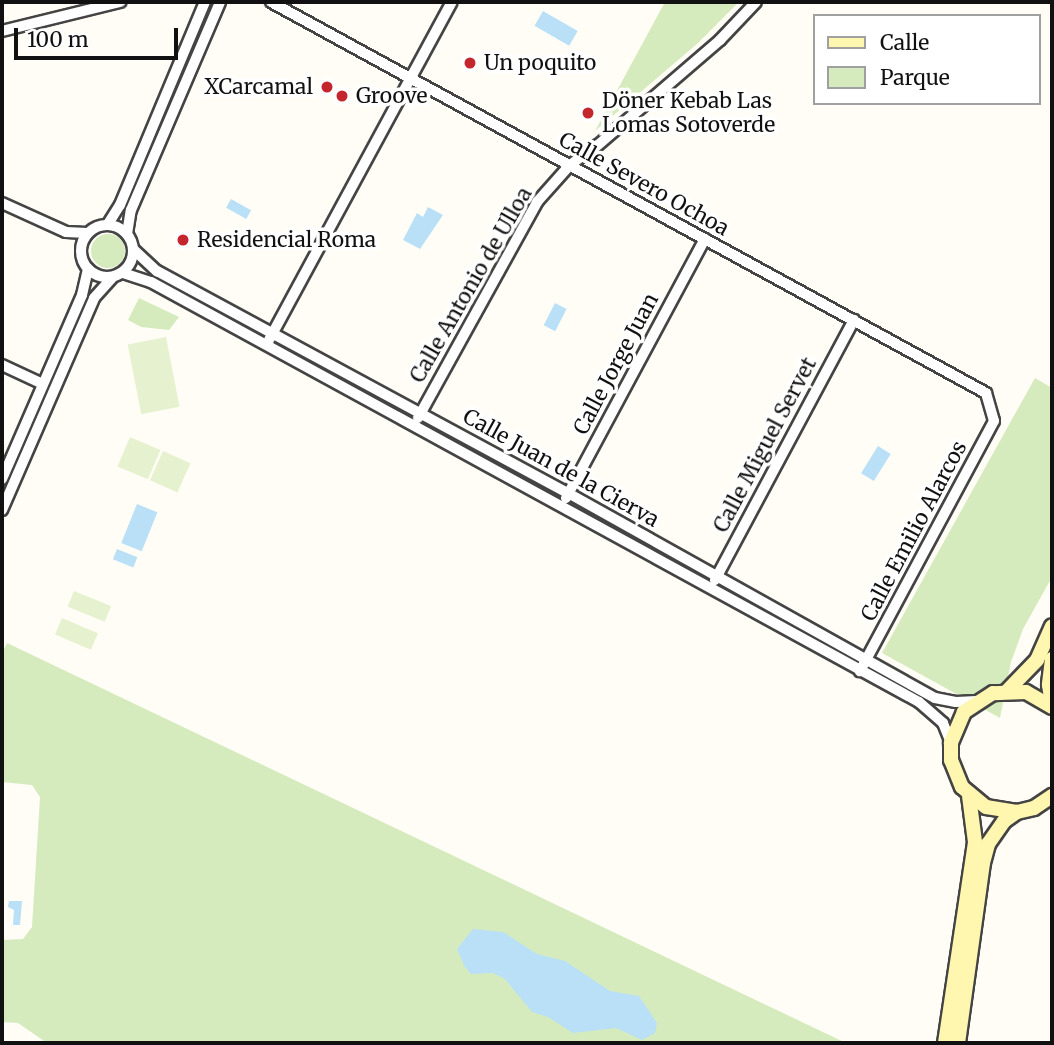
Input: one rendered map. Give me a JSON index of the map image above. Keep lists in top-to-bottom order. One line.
{"streets":{"street":["Calle Severo Ochoa","Calle Antonio de Ulloa","Calle Jorge Juan","Calle Miguel Servet","Calle Juan de la Cierva","Calle Emilio Alarcos"]},"crossings":[["Calle Severo Ochoa","Calle Antonio de Ulloa"],["Calle Severo Ochoa","Calle Jorge Juan"],["Calle Severo Ochoa","Calle Miguel Servet"],["Calle Severo Ochoa","Calle Emilio Alarcos"],["Calle Antonio de Ulloa","Calle Juan de la Cierva"],["Calle Jorge Juan","Calle Juan de la Cierva"],["Calle Miguel Servet","Calle Juan de la Cierva"],["Calle Juan de la Cierva","Calle Emilio Alarcos"]],"places":["Un poquito","XCarcamal","Groove","Döner Kebab Las Lomas Sotoverde","Residencial Roma"],"legend":["Calle","Parque"],"scale_bar":"100 m"}
